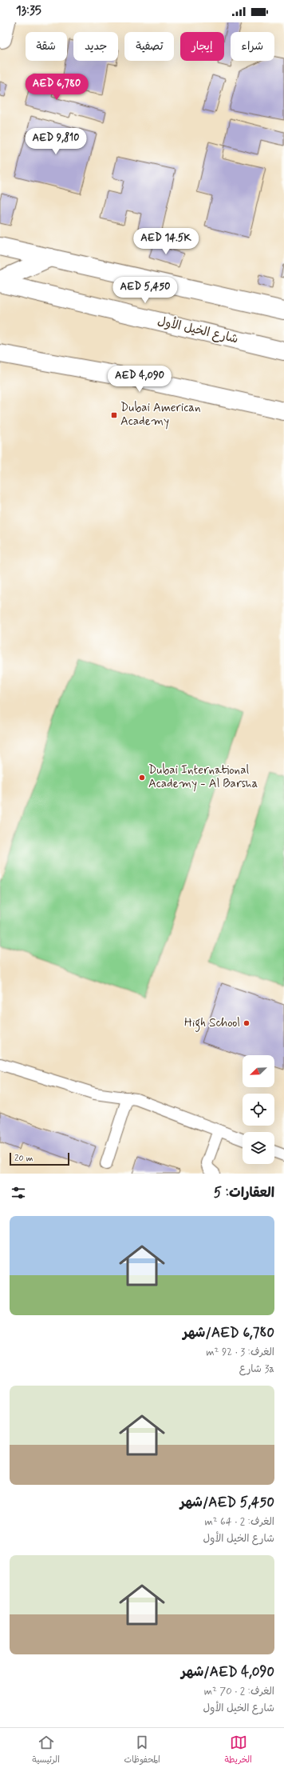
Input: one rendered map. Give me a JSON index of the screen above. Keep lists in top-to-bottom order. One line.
{"streets":{"main road":["شارع الخيل الأول"]},"places":{"transit":["Dubai American Academy"],"other":["Dubai International Academy - Al Barsha","High School"]},"scale_bar":"20 m","north":"bottom left","page":{"status":"13:35","chip":["شراء","إيجار","تصفية","جديد","شقة"],"price":["AED 6,780","AED 9,810","AED 14.5K","AED 5,450","AED 4,090"],"scale":"20 m","heading":"العقارات: 5","list":[{"name":"AED 6,780/شهر","note":"الغرف: 3 · 92 m² · 3a شارع"},{"name":"AED 5,450/شهر","note":"الغرف: 2 · 64 m² · شارع الخيل الأول"},{"name":"AED 4,090/شهر","note":"الغرف: 2 · 70 m² · شارع الخيل الأول"}],"tabs":["الخريطة","المحفوظات","الرئيسية"]}}
